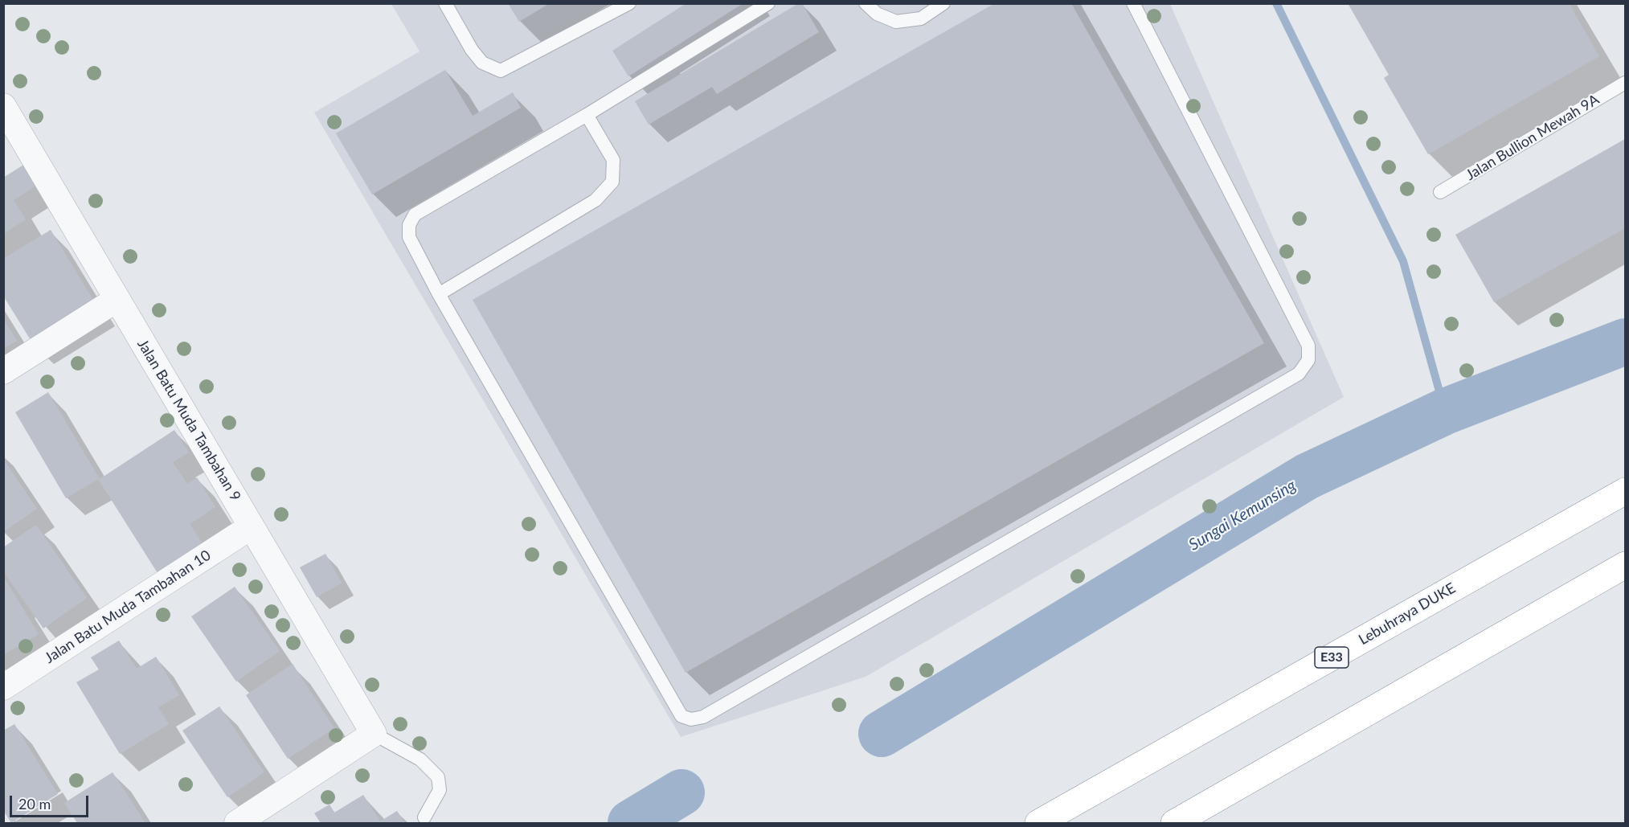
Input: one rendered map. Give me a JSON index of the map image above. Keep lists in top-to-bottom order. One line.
{"streets":{"highway":["Lebuhraya DUKE","E33"],"street":["Jalan Batu Muda Tambahan 9","Jalan Batu Muda Tambahan 10"],"lane":["Jalan Bullion Mewah 9A"]},"crossings":[["Jalan Batu Muda Tambahan 9","Jalan Batu Muda Tambahan 10"]],"water":["Sungai Kemunsing"],"scale_bar":"20 m"}
